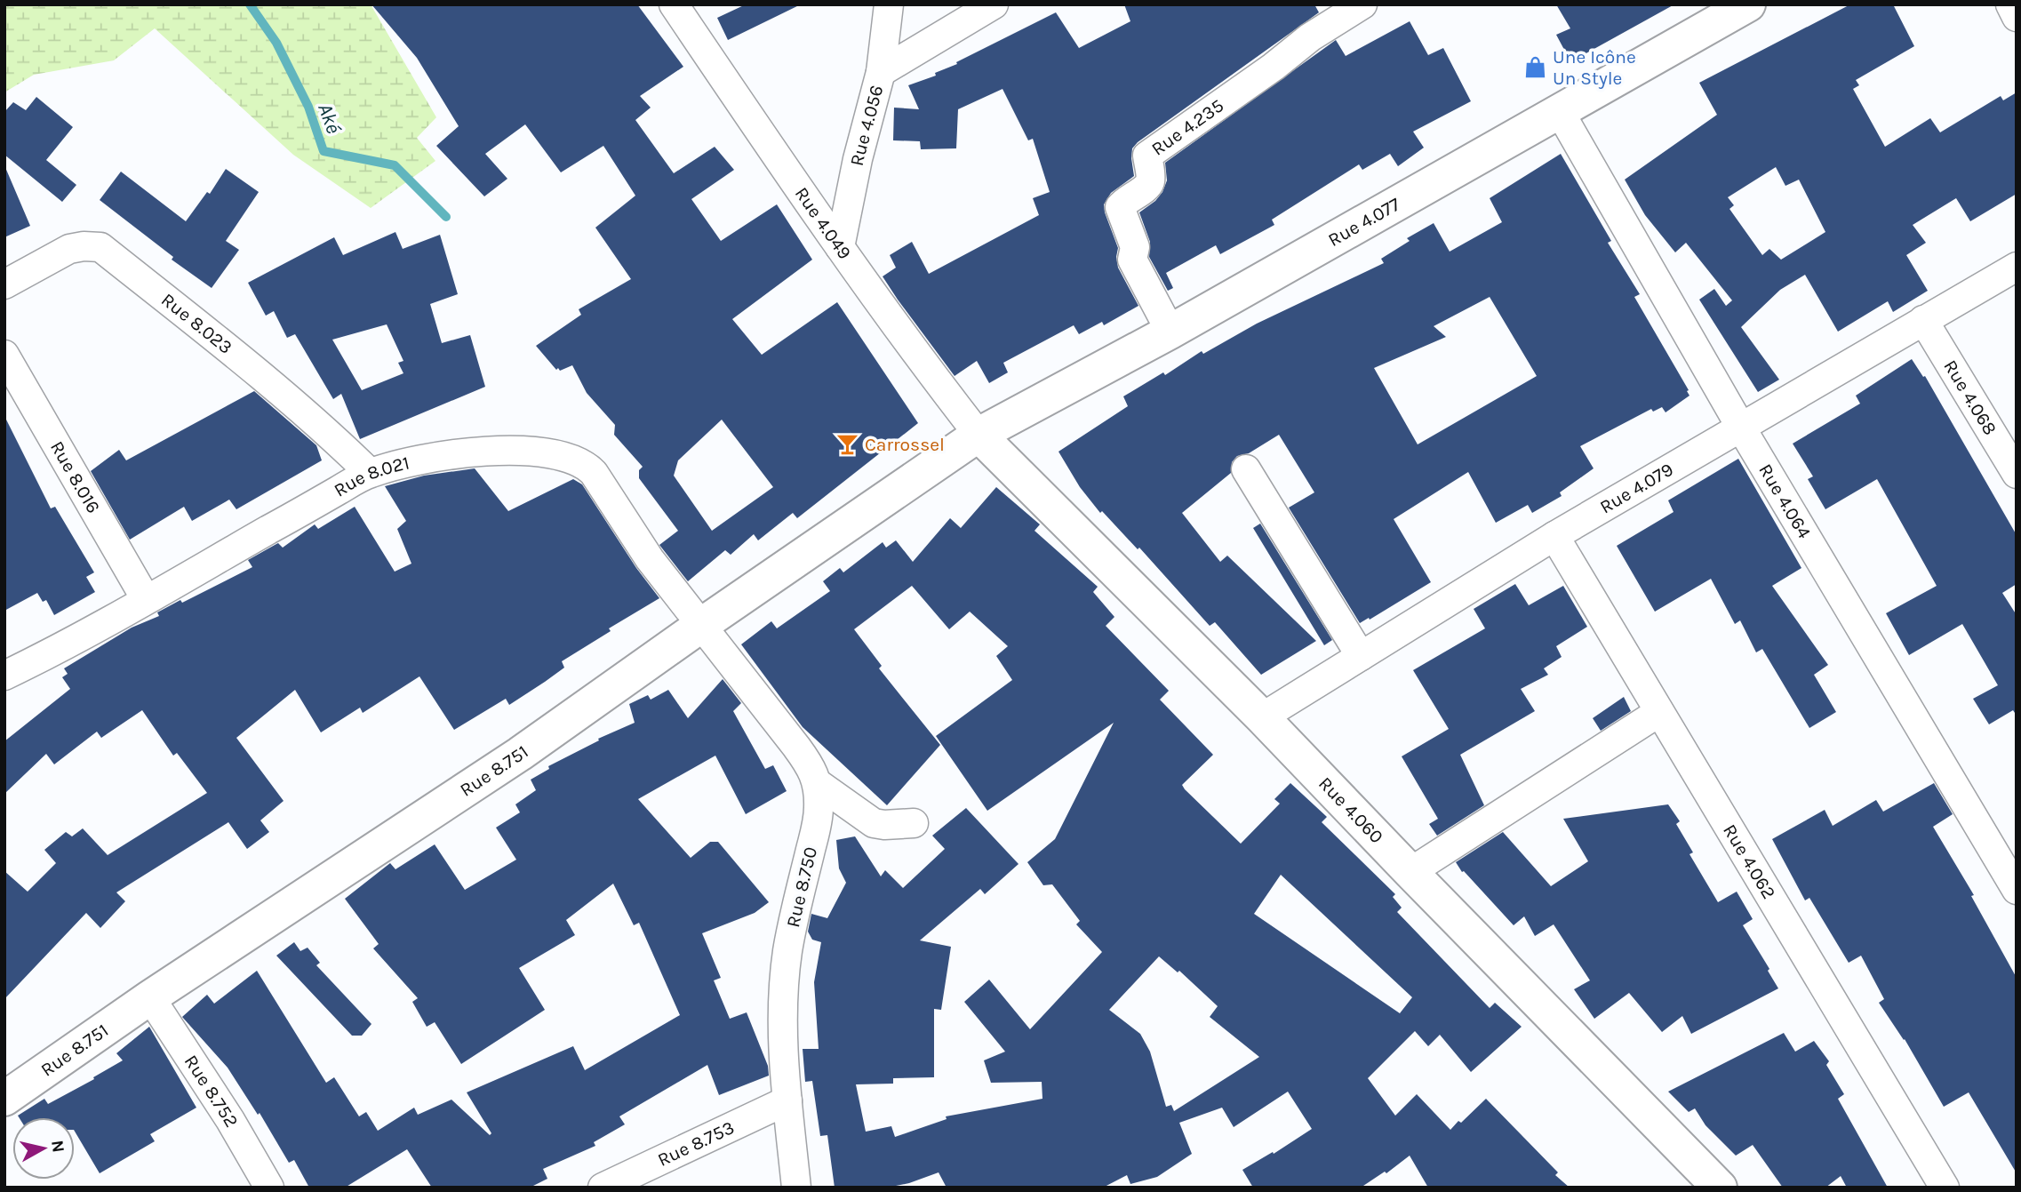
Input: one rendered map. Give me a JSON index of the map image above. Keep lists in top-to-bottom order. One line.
{"streets":{"main road":["Rue 4.077","Rue 8.751","Rue 4.060"],"street":["Rue 4.056","Rue 4.235","Rue 4.049","Rue 8.023","Rue 4.068","Rue 8.016","Rue 8.021","Rue 4.079","Rue 4.064","Rue 4.062","Rue 8.750","Rue 8.752","Rue 8.753"]},"crossings":[["Rue 4.056","Rue 4.049"],["Rue 4.235","Rue 4.077"],["Rue 4.077","Rue 4.049"],["Rue 4.077","Rue 4.064"],["Rue 4.077","Rue 8.751"],["Rue 4.077","Rue 4.060"],["Rue 4.049","Rue 8.751"],["Rue 4.049","Rue 4.060"],["Rue 8.023","Rue 8.021"],["Rue 4.068","Rue 4.079"],["Rue 8.016","Rue 8.021"],["Rue 8.021","Rue 8.751"],["Rue 4.079","Rue 4.064"],["Rue 4.079","Rue 4.060"],["Rue 4.079","Rue 4.062"],["Rue 8.751","Rue 4.060"],["Rue 8.751","Rue 8.752"],["Rue 8.750","Rue 8.753"]],"water":["Aké"],"places":{"shop":["Une Icône Un Style"],"bar":["Carrossel"]},"north":"right"}
